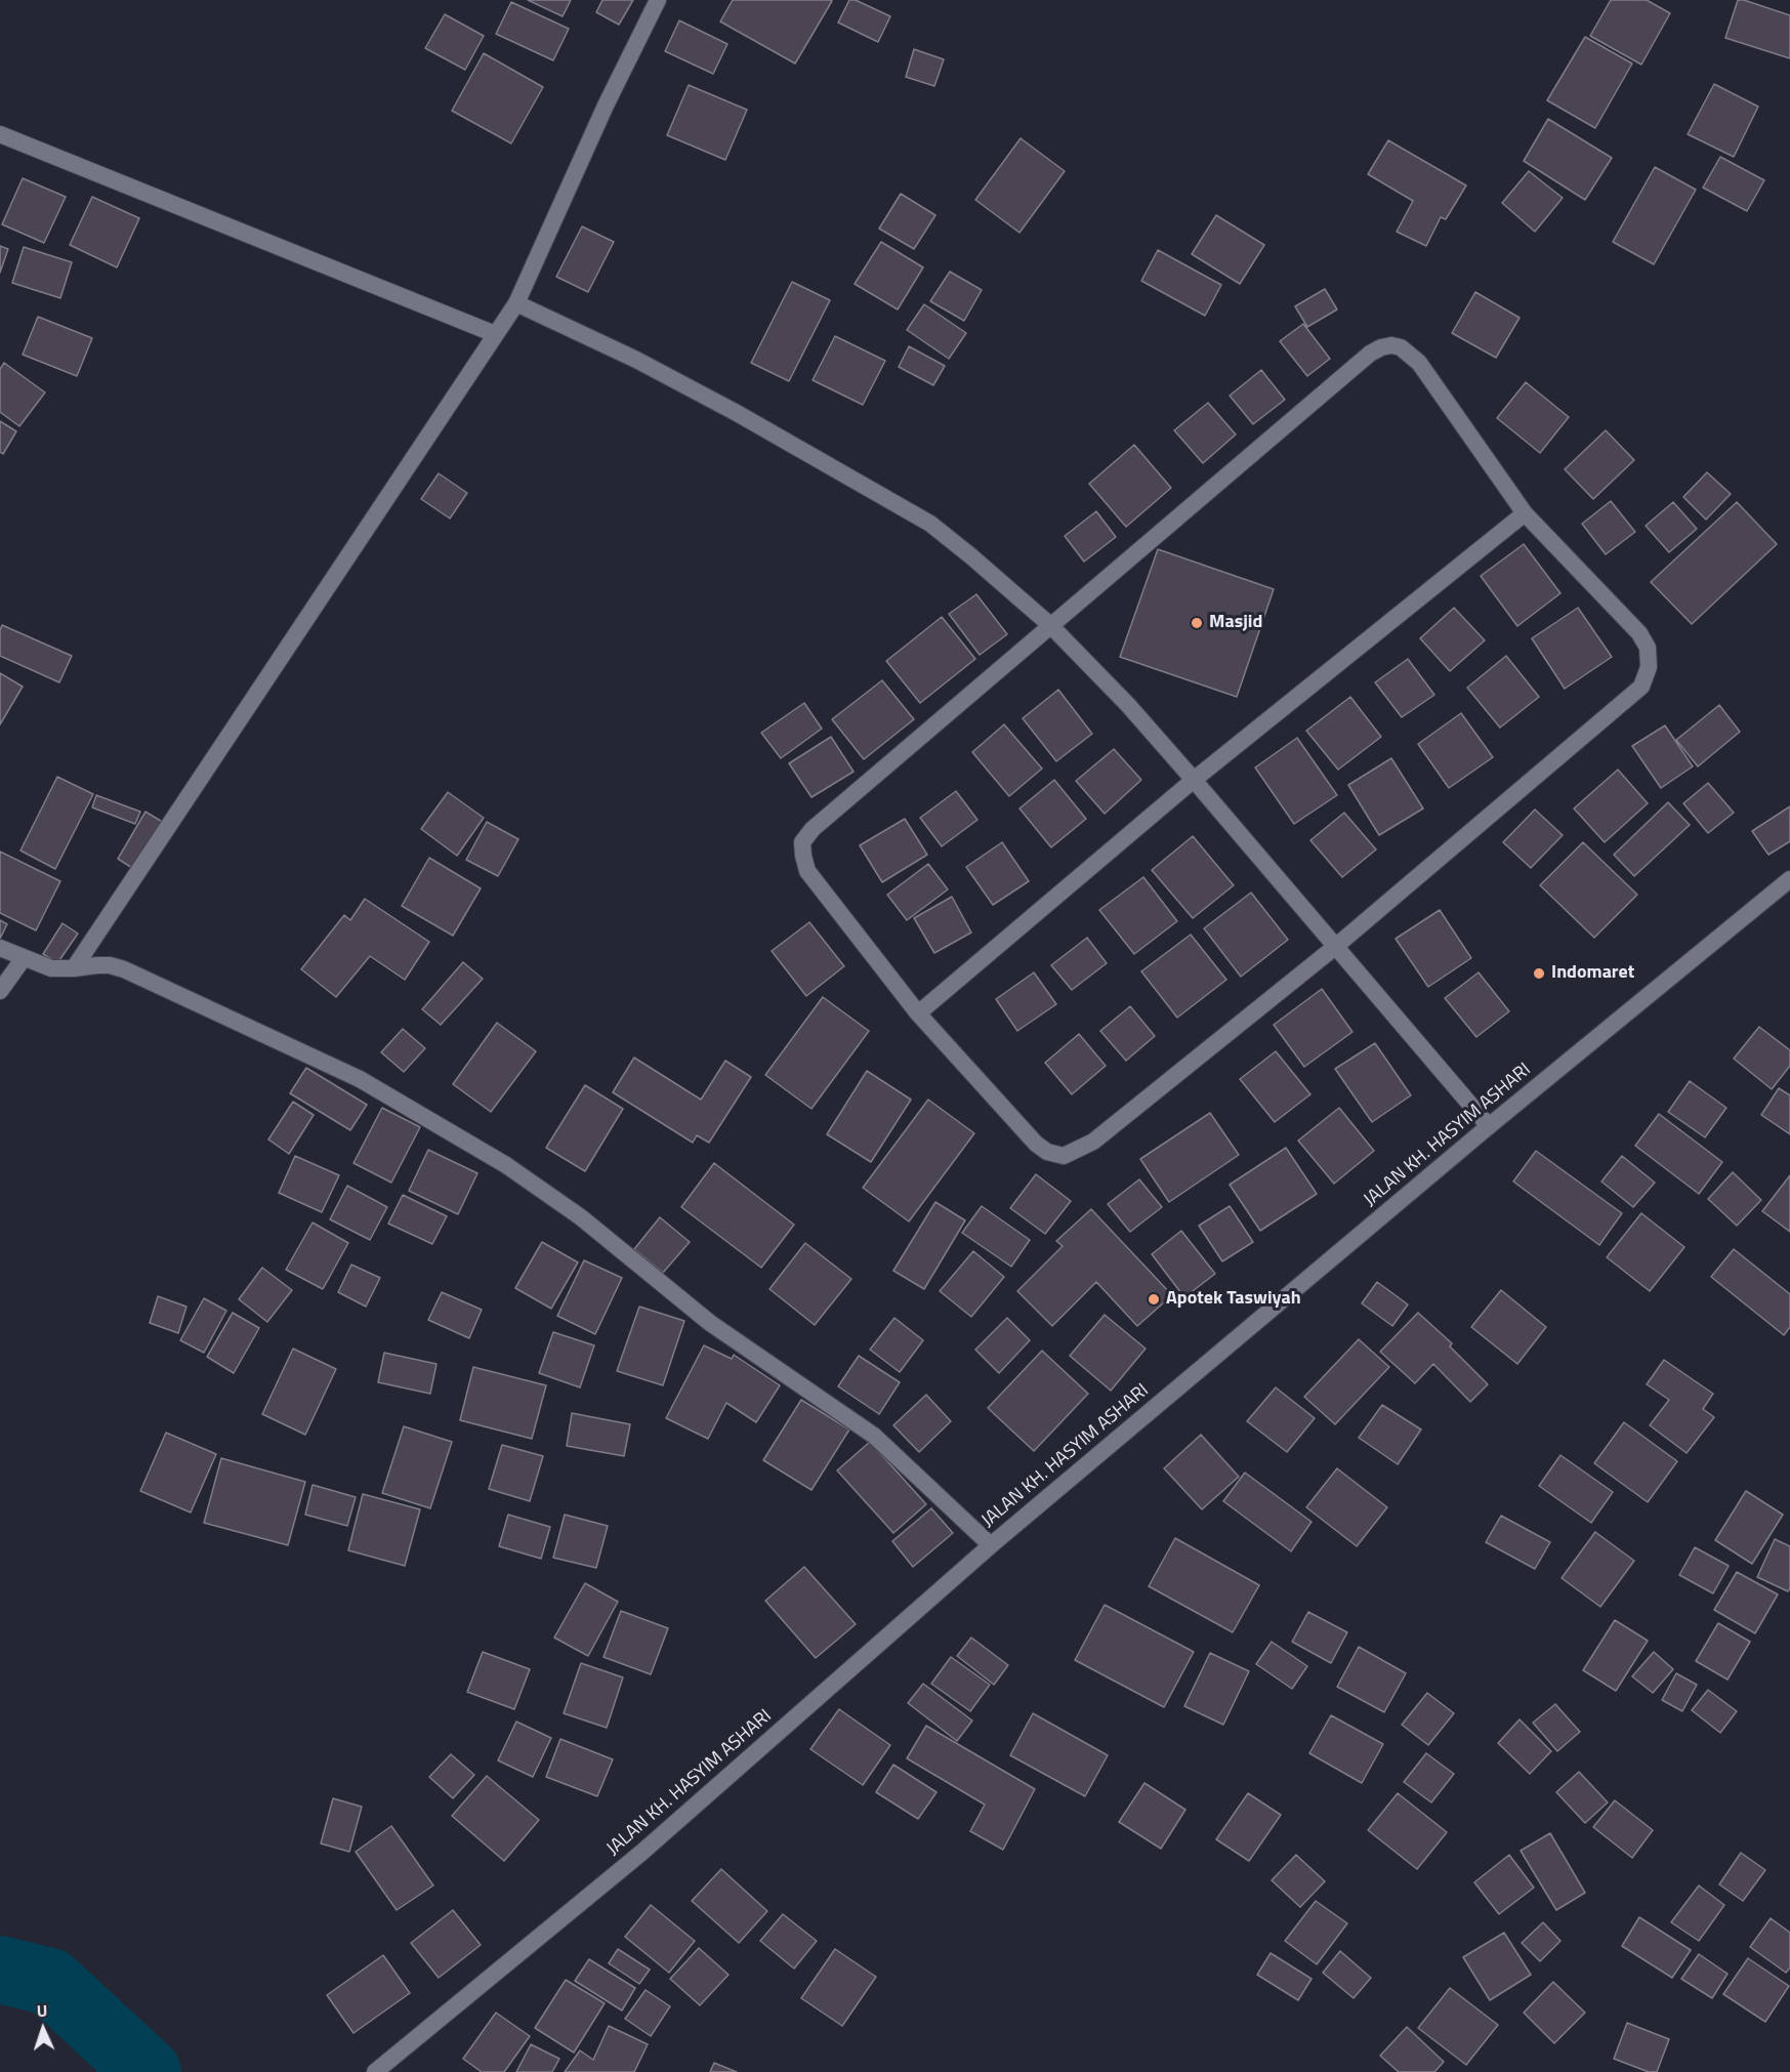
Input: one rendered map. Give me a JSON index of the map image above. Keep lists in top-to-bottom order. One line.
{"streets":{"street":["JALAN KH. HASYIM ASHARI"]},"places":["Masjid","Indomaret","Apotek Taswiyah"],"north":"top"}
